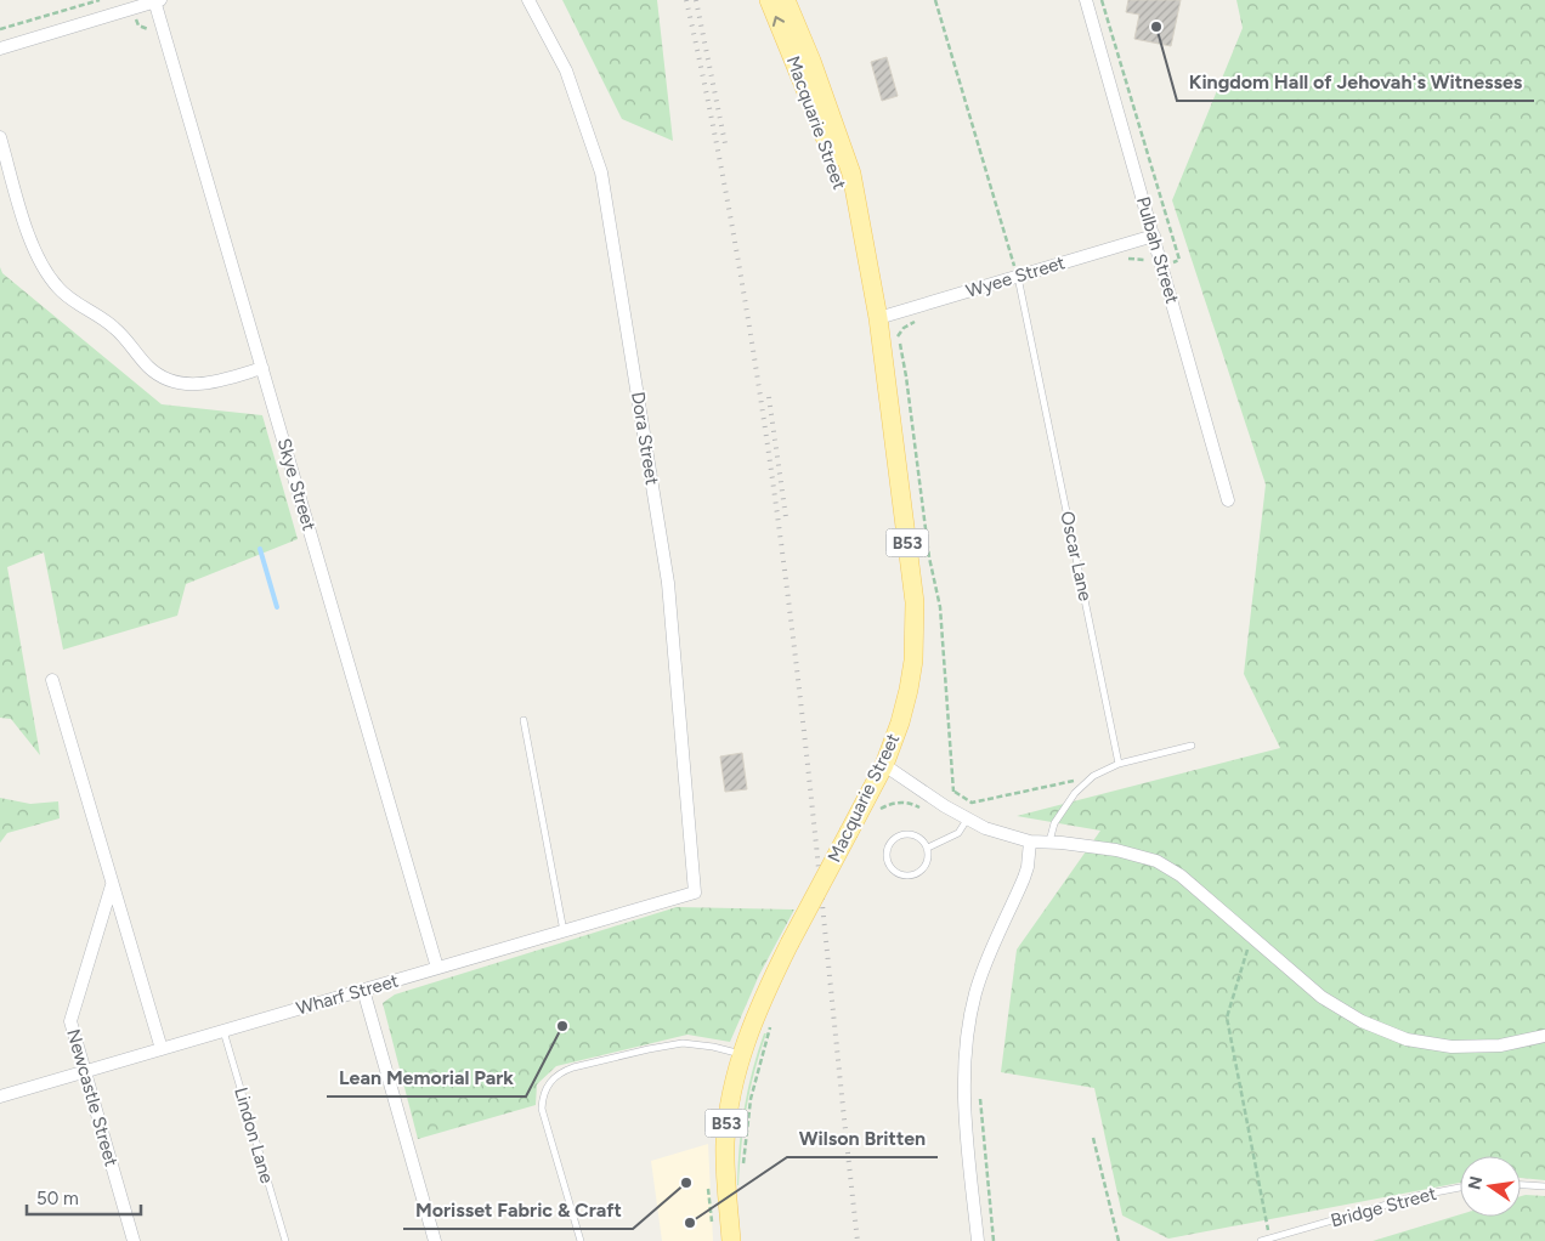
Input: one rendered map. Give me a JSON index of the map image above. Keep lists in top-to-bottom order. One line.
{"streets":{"main road":["Macquarie Street","B53"],"street":["Pulbah Street","Wyee Street","Dora Street","Skye Street","Wharf Street","Newcastle Street"],"lane":["Oscar Lane","Lindon Lane","Bridge Street"]},"crossings":[["Macquarie Street","Wyee Street"],["Macquarie Street","B53"],["Pulbah Street","Wyee Street"],["Wyee Street","Oscar Lane"],["Dora Street","Wharf Street"],["Skye Street","Wharf Street"],["Wharf Street","Newcastle Street"],["Wharf Street","Lindon Lane"]],"places":["Kingdom Hall of Jehovah's Witnesses","Lean Memorial Park","Morisset Fabric & Craft","Wilson Britten"],"scale_bar":"50 m","north":"left"}
